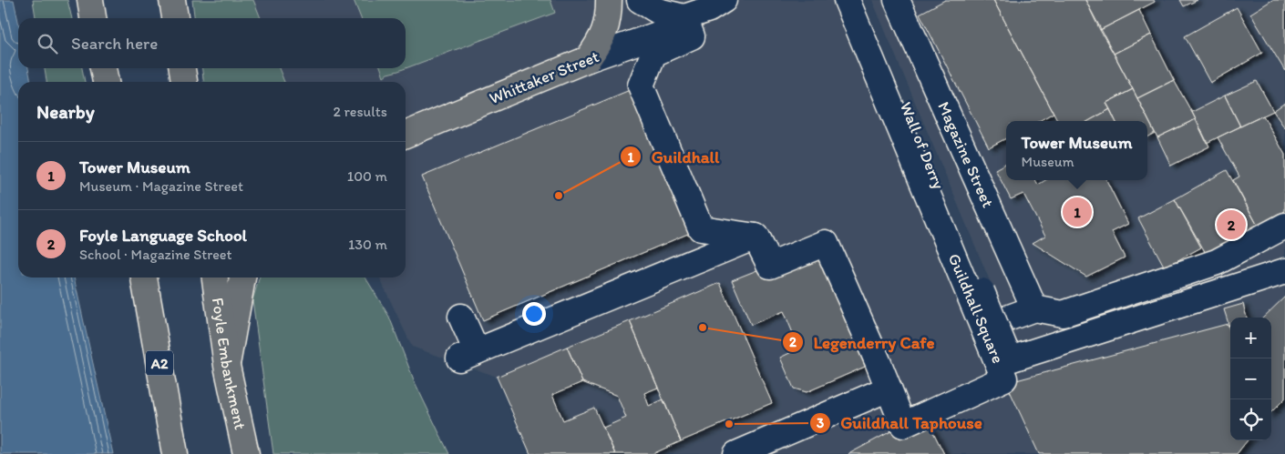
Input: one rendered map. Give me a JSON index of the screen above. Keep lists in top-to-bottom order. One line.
{"streets":{"main road":["Whittaker Street","A2","Foyle Embankment"],"street":["Wall of Derry","Magazine Street","Guildhall Square"]},"places":["Guildhall","Legenderry Cafe","Guildhall Taphouse"],"page":{"search":"Search here","heading":["Nearby","2 results"],"popup":["Tower Museum","Museum"],"list":[{"mark":"1","name":"Tower Museum","note":"Museum · Magazine Street","value":"100 m"},{"mark":"2","name":"Foyle Language School","note":"School · Magazine Street","value":"130 m"}],"pins":["1","2"],"map_buttons":["+","−"]}}
